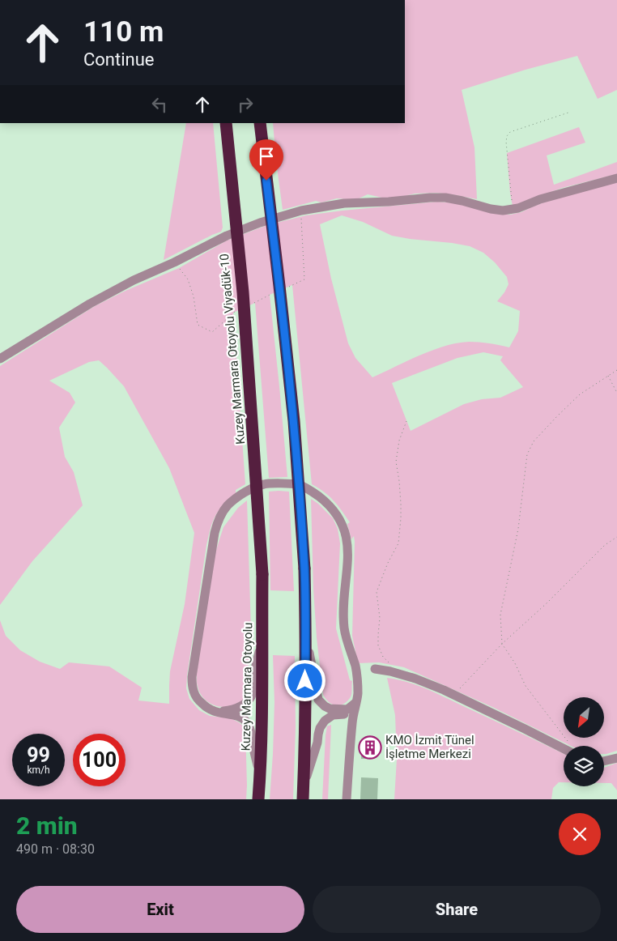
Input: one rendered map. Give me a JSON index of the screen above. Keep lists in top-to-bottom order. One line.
{"streets":{"highway":["Kuzey Marmara Otoyolu Viyadük-10","Kuzey Marmara Otoyolu"]},"crossings":[["Kuzey Marmara Otoyolu Viyadük-10","Kuzey Marmara Otoyolu"]],"places":{"building":["KMO İzmit Tünel İşletme Merkezi"]},"north":"bottom left","page":{"turn":["110 m","Continue"],"speed":"99 km/h","limit":"100","heading":["2 min","490 m · 08:30"],"buttons":["Exit","Share"]}}
